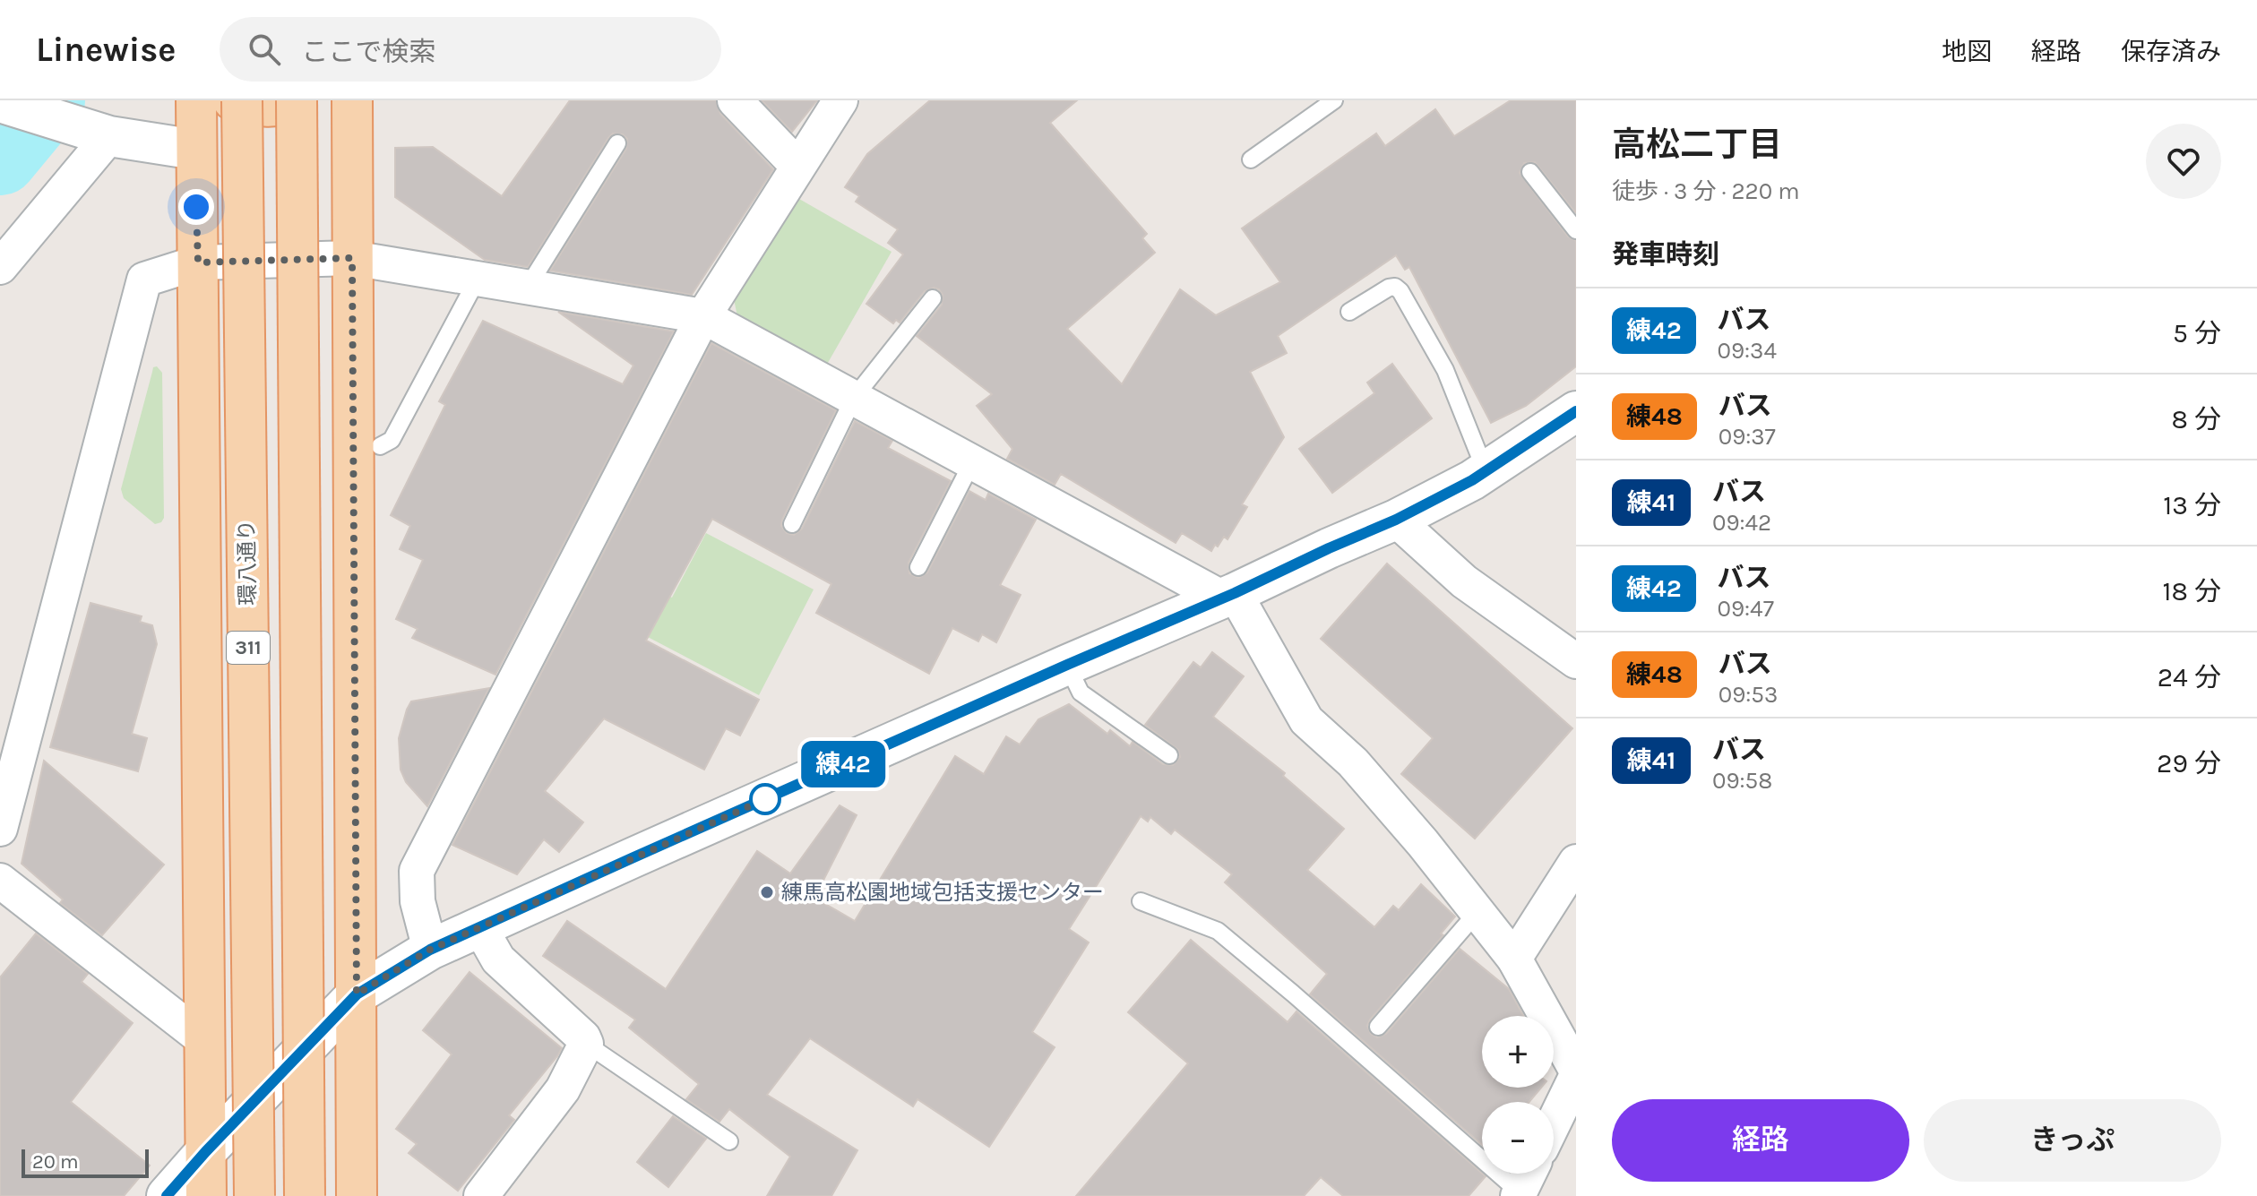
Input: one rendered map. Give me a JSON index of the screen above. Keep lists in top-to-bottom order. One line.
{"streets":{"main road":["環八通り","311"]},"places":["練馬高松園地域包括支援センター"],"lines":["bus line 練42"],"scale_bar":"20 m","page":{"header":"Linewise","search":"ここで検索","nav":["地図","経路","保存済み"],"on_map":"練42","heading":[["高松二丁目","徒歩 · 3 分 · 220 m"],"発車時刻"],"list":[{"mark":"練42","name":"バス","note":"09:34","value":"5 分"},{"mark":"練48","name":"バス","note":"09:37","value":"8 分"},{"mark":"練41","name":"バス","note":"09:42","value":"13 分"},{"mark":"練42","name":"バス","note":"09:47","value":"18 分"},{"mark":"練48","name":"バス","note":"09:53","value":"24 分"},{"mark":"練41","name":"バス","note":"09:58","value":"29 分"}],"map_buttons":["+","−"],"buttons":["経路","きっぷ"],"scale":"20 m"}}
